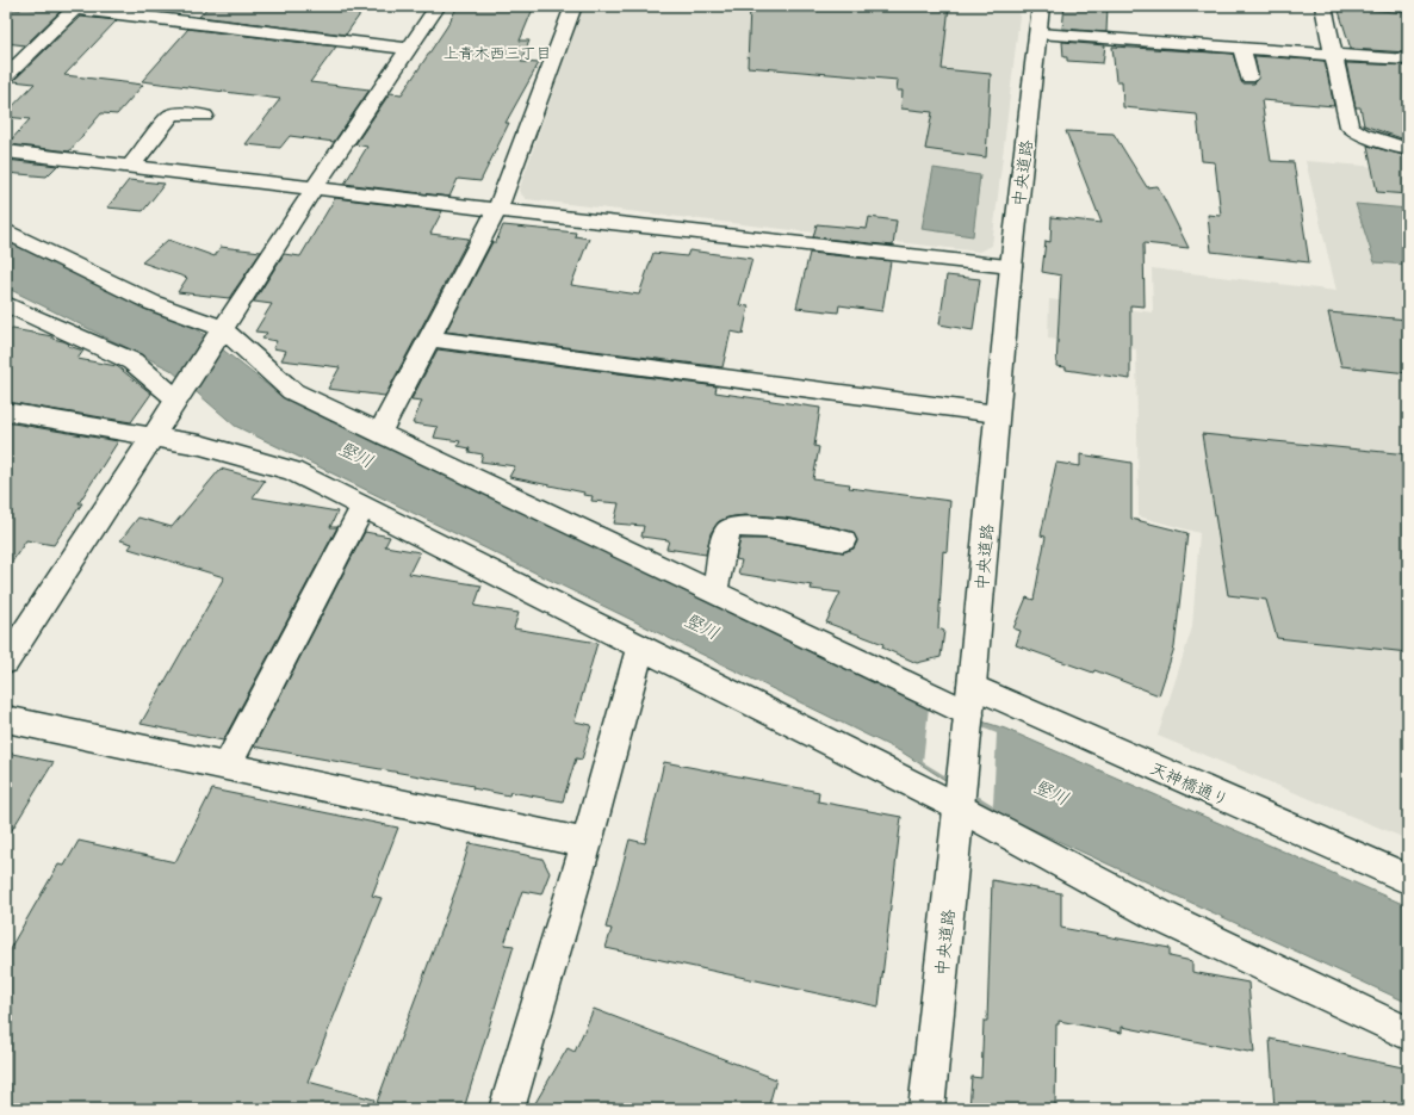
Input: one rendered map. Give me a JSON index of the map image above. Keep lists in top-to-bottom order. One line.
{"streets":{"street":["中央道路","天神橋通り"]},"crossings":[["中央道路","天神橋通り"]],"districts":["上青木西三丁目"],"water":["竪川"]}
